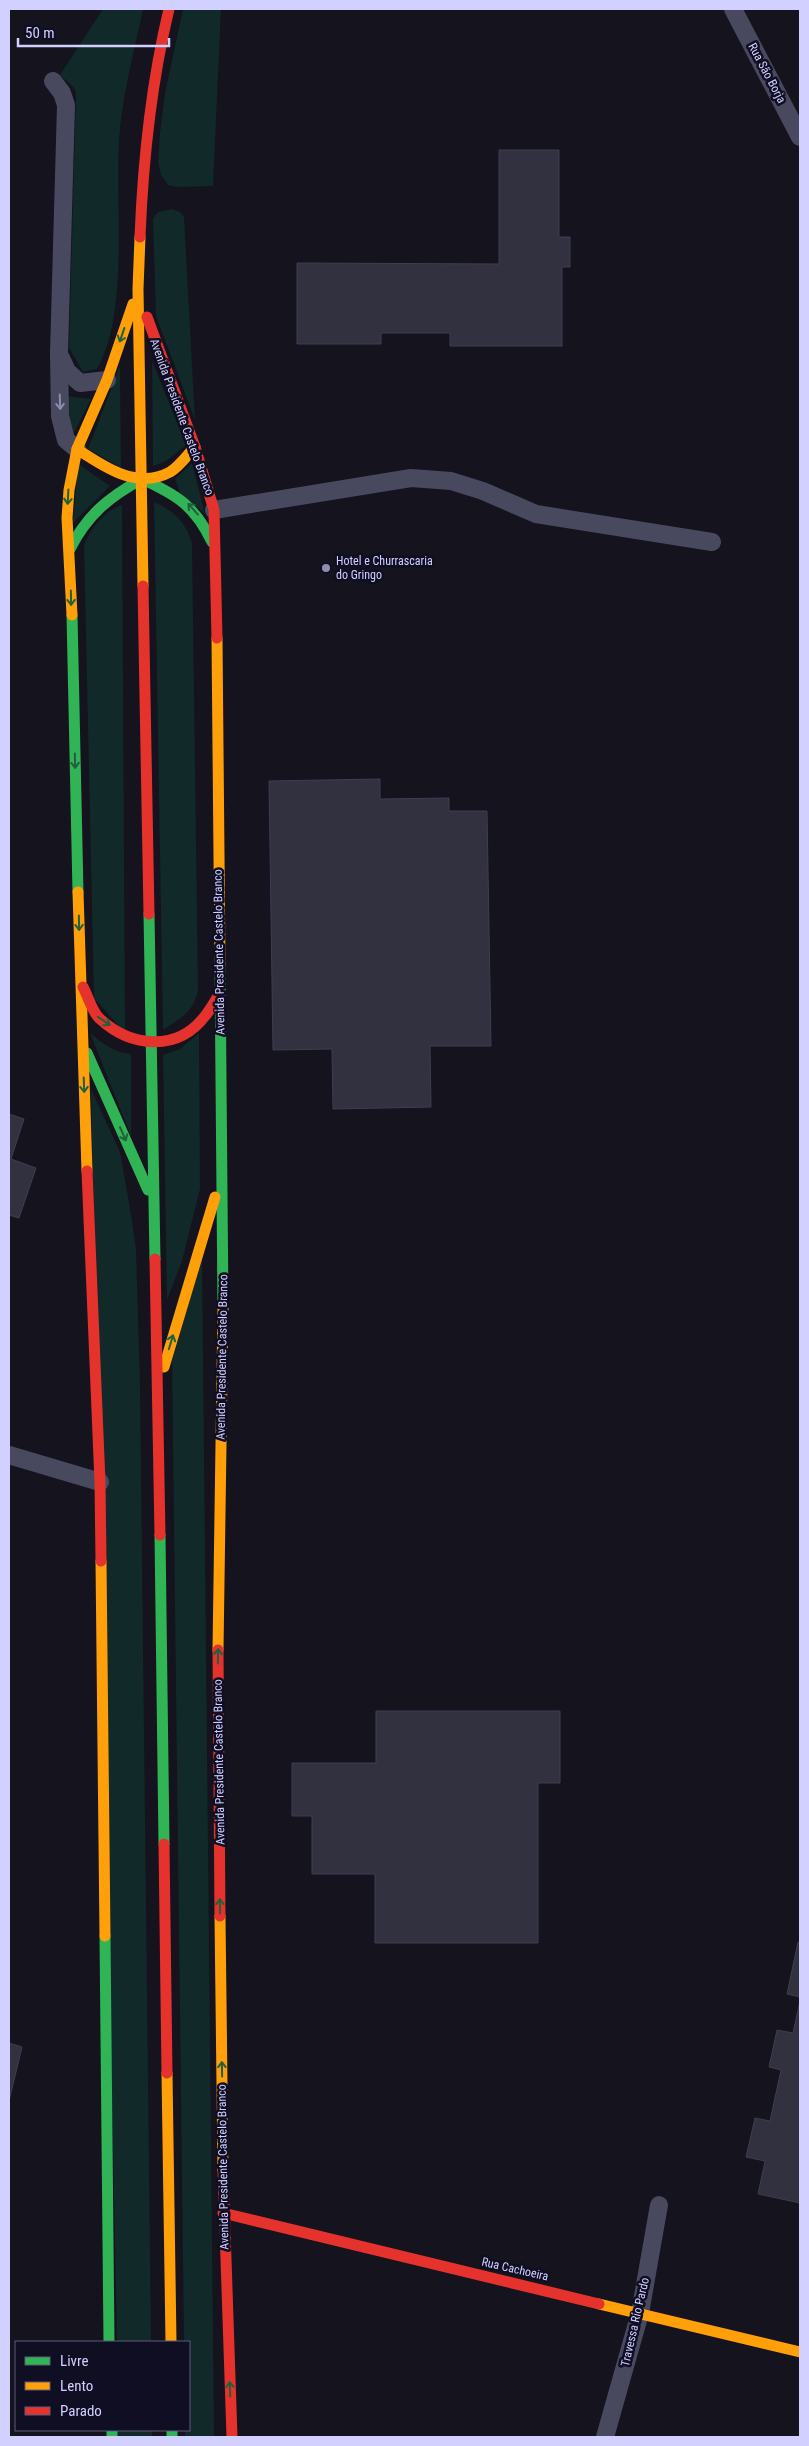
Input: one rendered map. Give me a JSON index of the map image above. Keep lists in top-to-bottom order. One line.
{"streets":{"main road":["Avenida Presidente Castelo Branco","Rua Cachoeira"],"street":["Rua São Borja","Travessa Rio Pardo"]},"crossings":[["Avenida Presidente Castelo Branco","Rua Cachoeira"],["Rua Cachoeira","Travessa Rio Pardo"]],"places":["Hotel e Churrascaria do Gringo"],"legend":["Livre","Lento","Parado"],"scale_bar":"50 m"}
